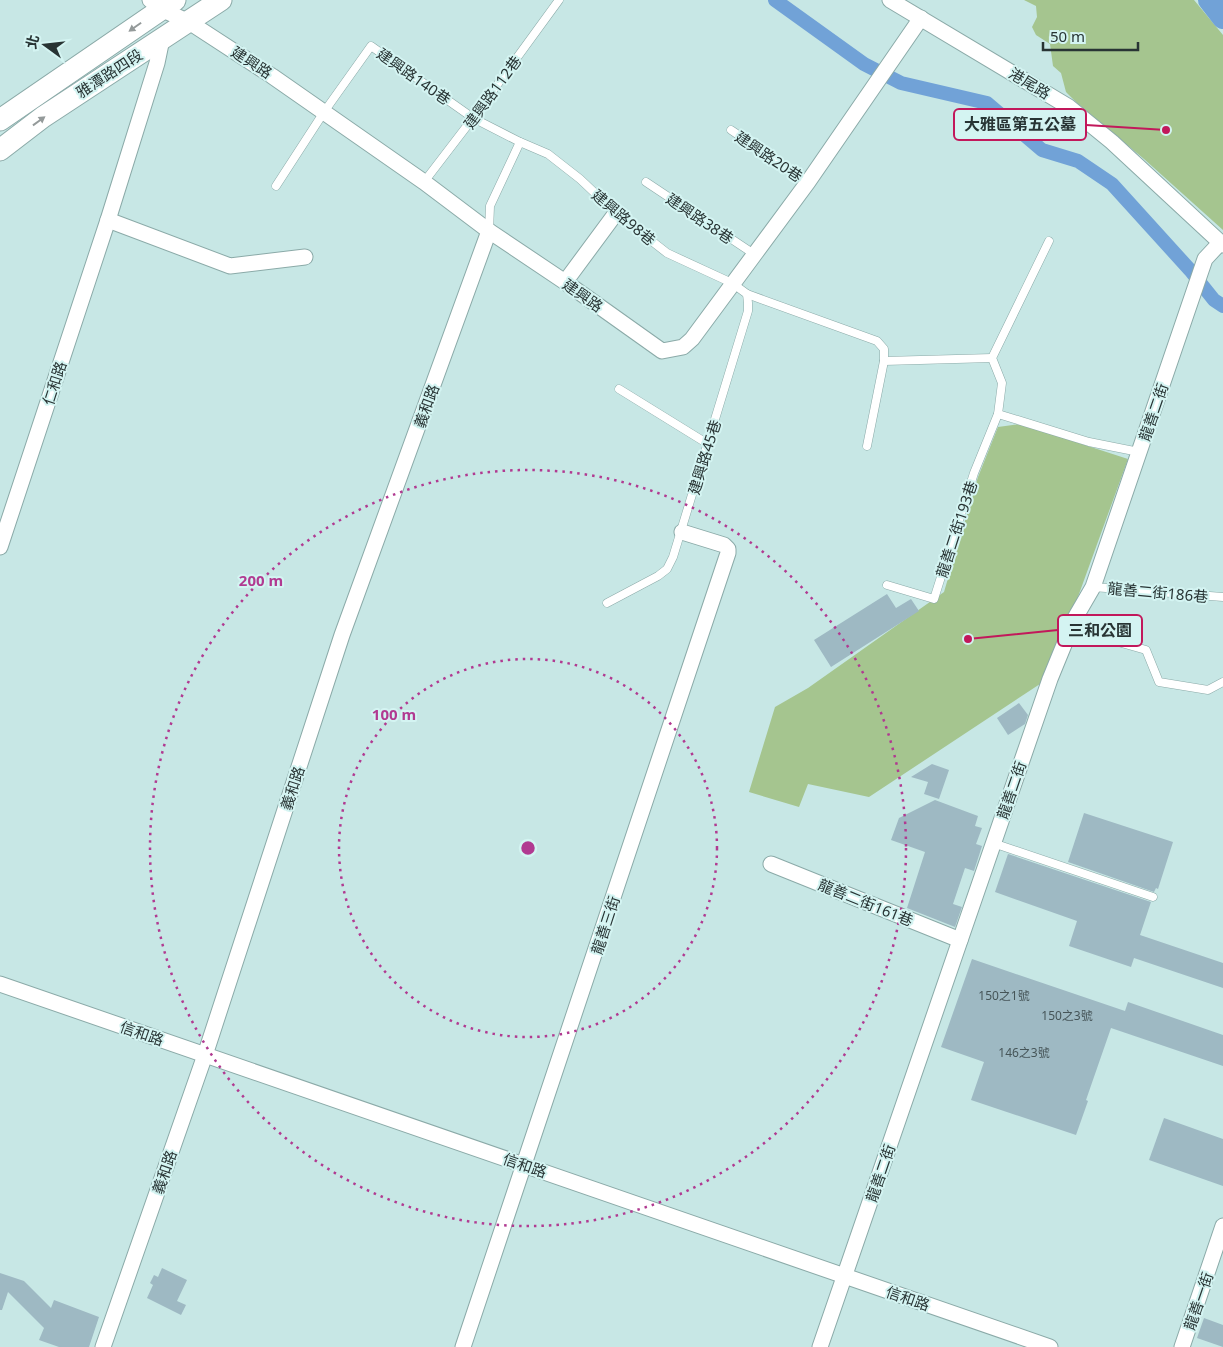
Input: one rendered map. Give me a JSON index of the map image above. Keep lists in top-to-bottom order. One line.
{"streets":{"street":["建興路","雅潭路四段","港尾路","仁和路","義和路","龍善二街","龍善二街161巷","龍善三街","信和路","龍善一街"],"lane":["建興路140巷","建興路112巷","建興路20巷","建興路98巷","建興路38巷","建興路45巷","龍善二街193巷","龍善二街186巷"]},"crossings":[["建興路","雅潭路四段"],["建興路","建興路140巷"],["建興路","港尾路"],["建興路","建興路112巷"],["建興路","建興路20巷"],["建興路","建興路98巷"],["建興路","建興路38巷"],["建興路","義和路"],["雅潭路四段","仁和路"],["建興路140巷","建興路112巷"],["建興路140巷","建興路98巷"],["港尾路","龍善二街"],["建興路112巷","建興路98巷"],["義和路","信和路"],["龍善二街","龍善二街186巷"],["龍善二街","龍善二街161巷"],["龍善二街","信和路"],["建興路45巷","龍善三街"],["龍善三街","信和路"]],"places":["大雅區第五公墓","三和公園"],"house_numbers":["150之1號","150之3號","146之3號"],"scale_bar":"50 m","north":"left","rings":["200 m","100 m"]}
